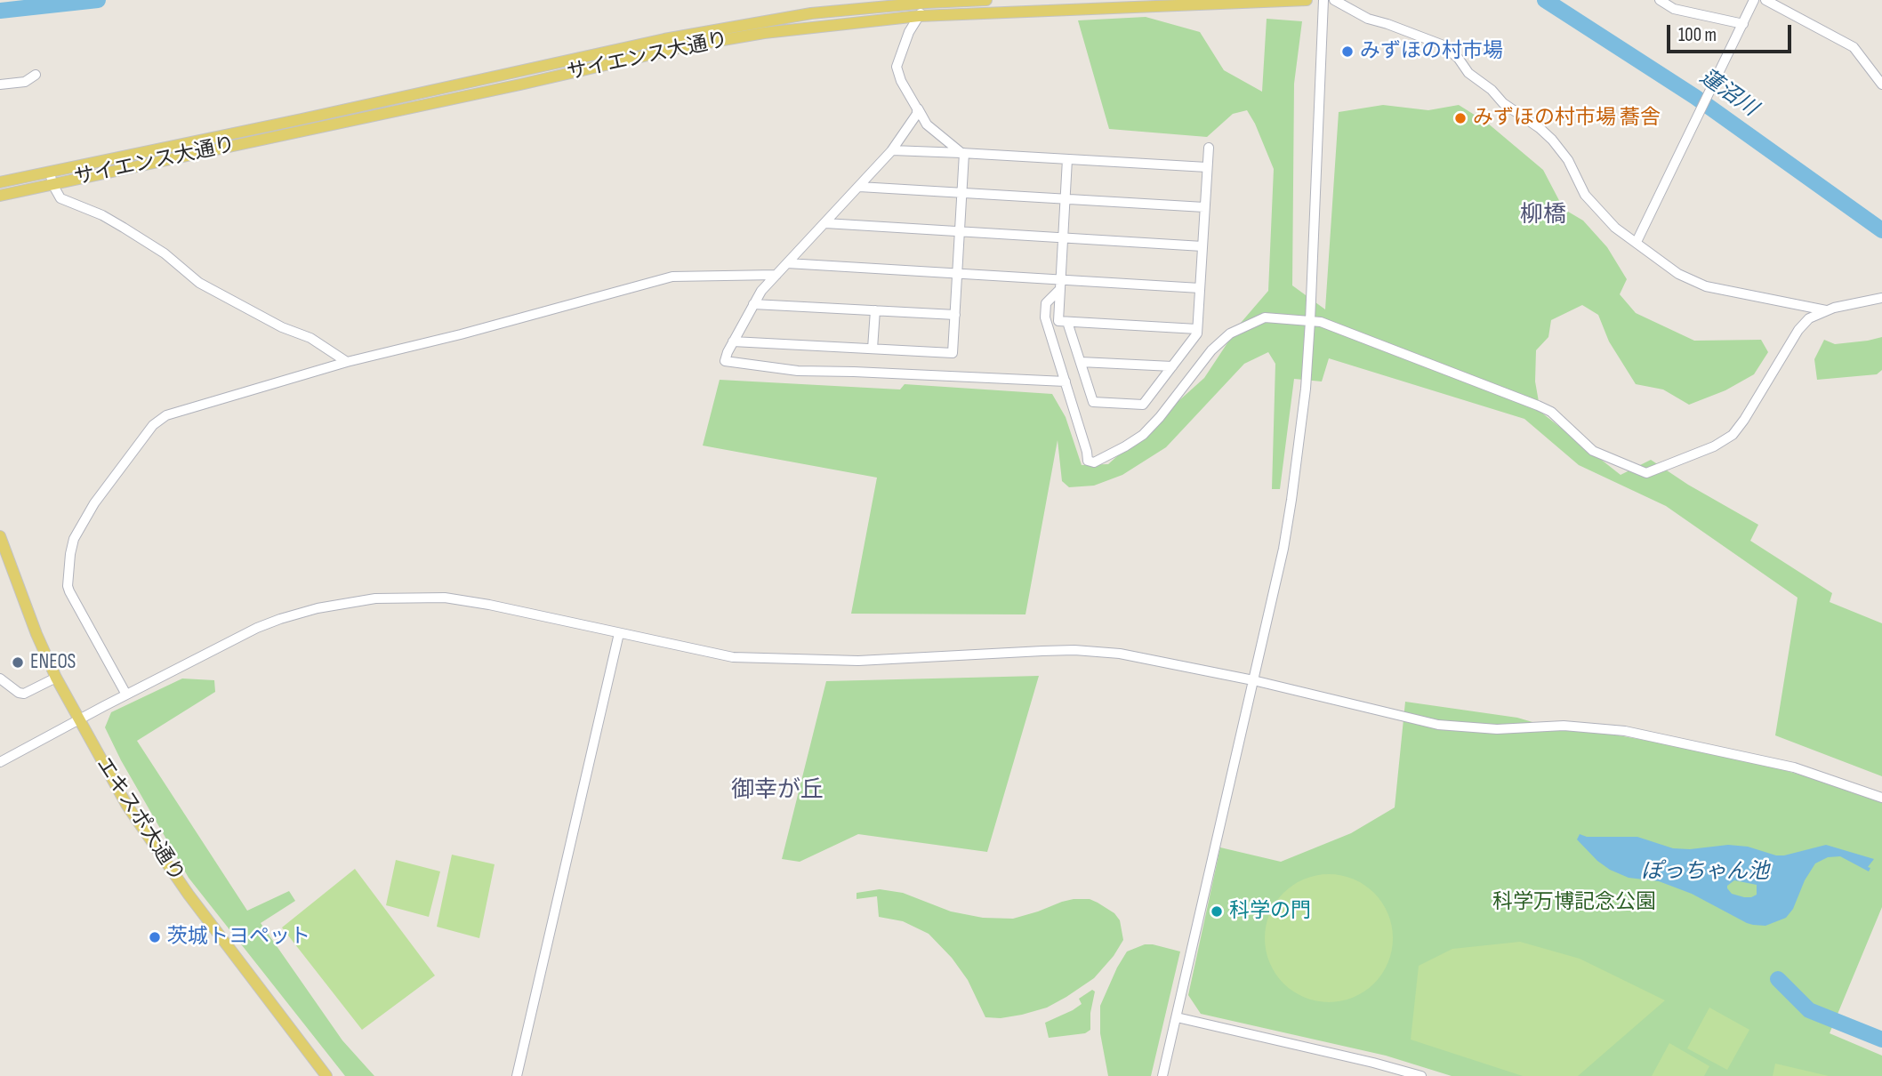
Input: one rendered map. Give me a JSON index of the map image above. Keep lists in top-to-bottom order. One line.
{"streets":{"main road":["サイエンス大通り","エキスポ大通り"]},"districts":["柳橋","御幸が丘"],"water":["蓮沼川","ぽっちゃん池"],"parks":["科学万博記念公園"],"places":["みずほの村市場","みずほの村市場 蕎舎","ENEOS","科学の門","茨城トヨペット"],"scale_bar":"100 m"}
